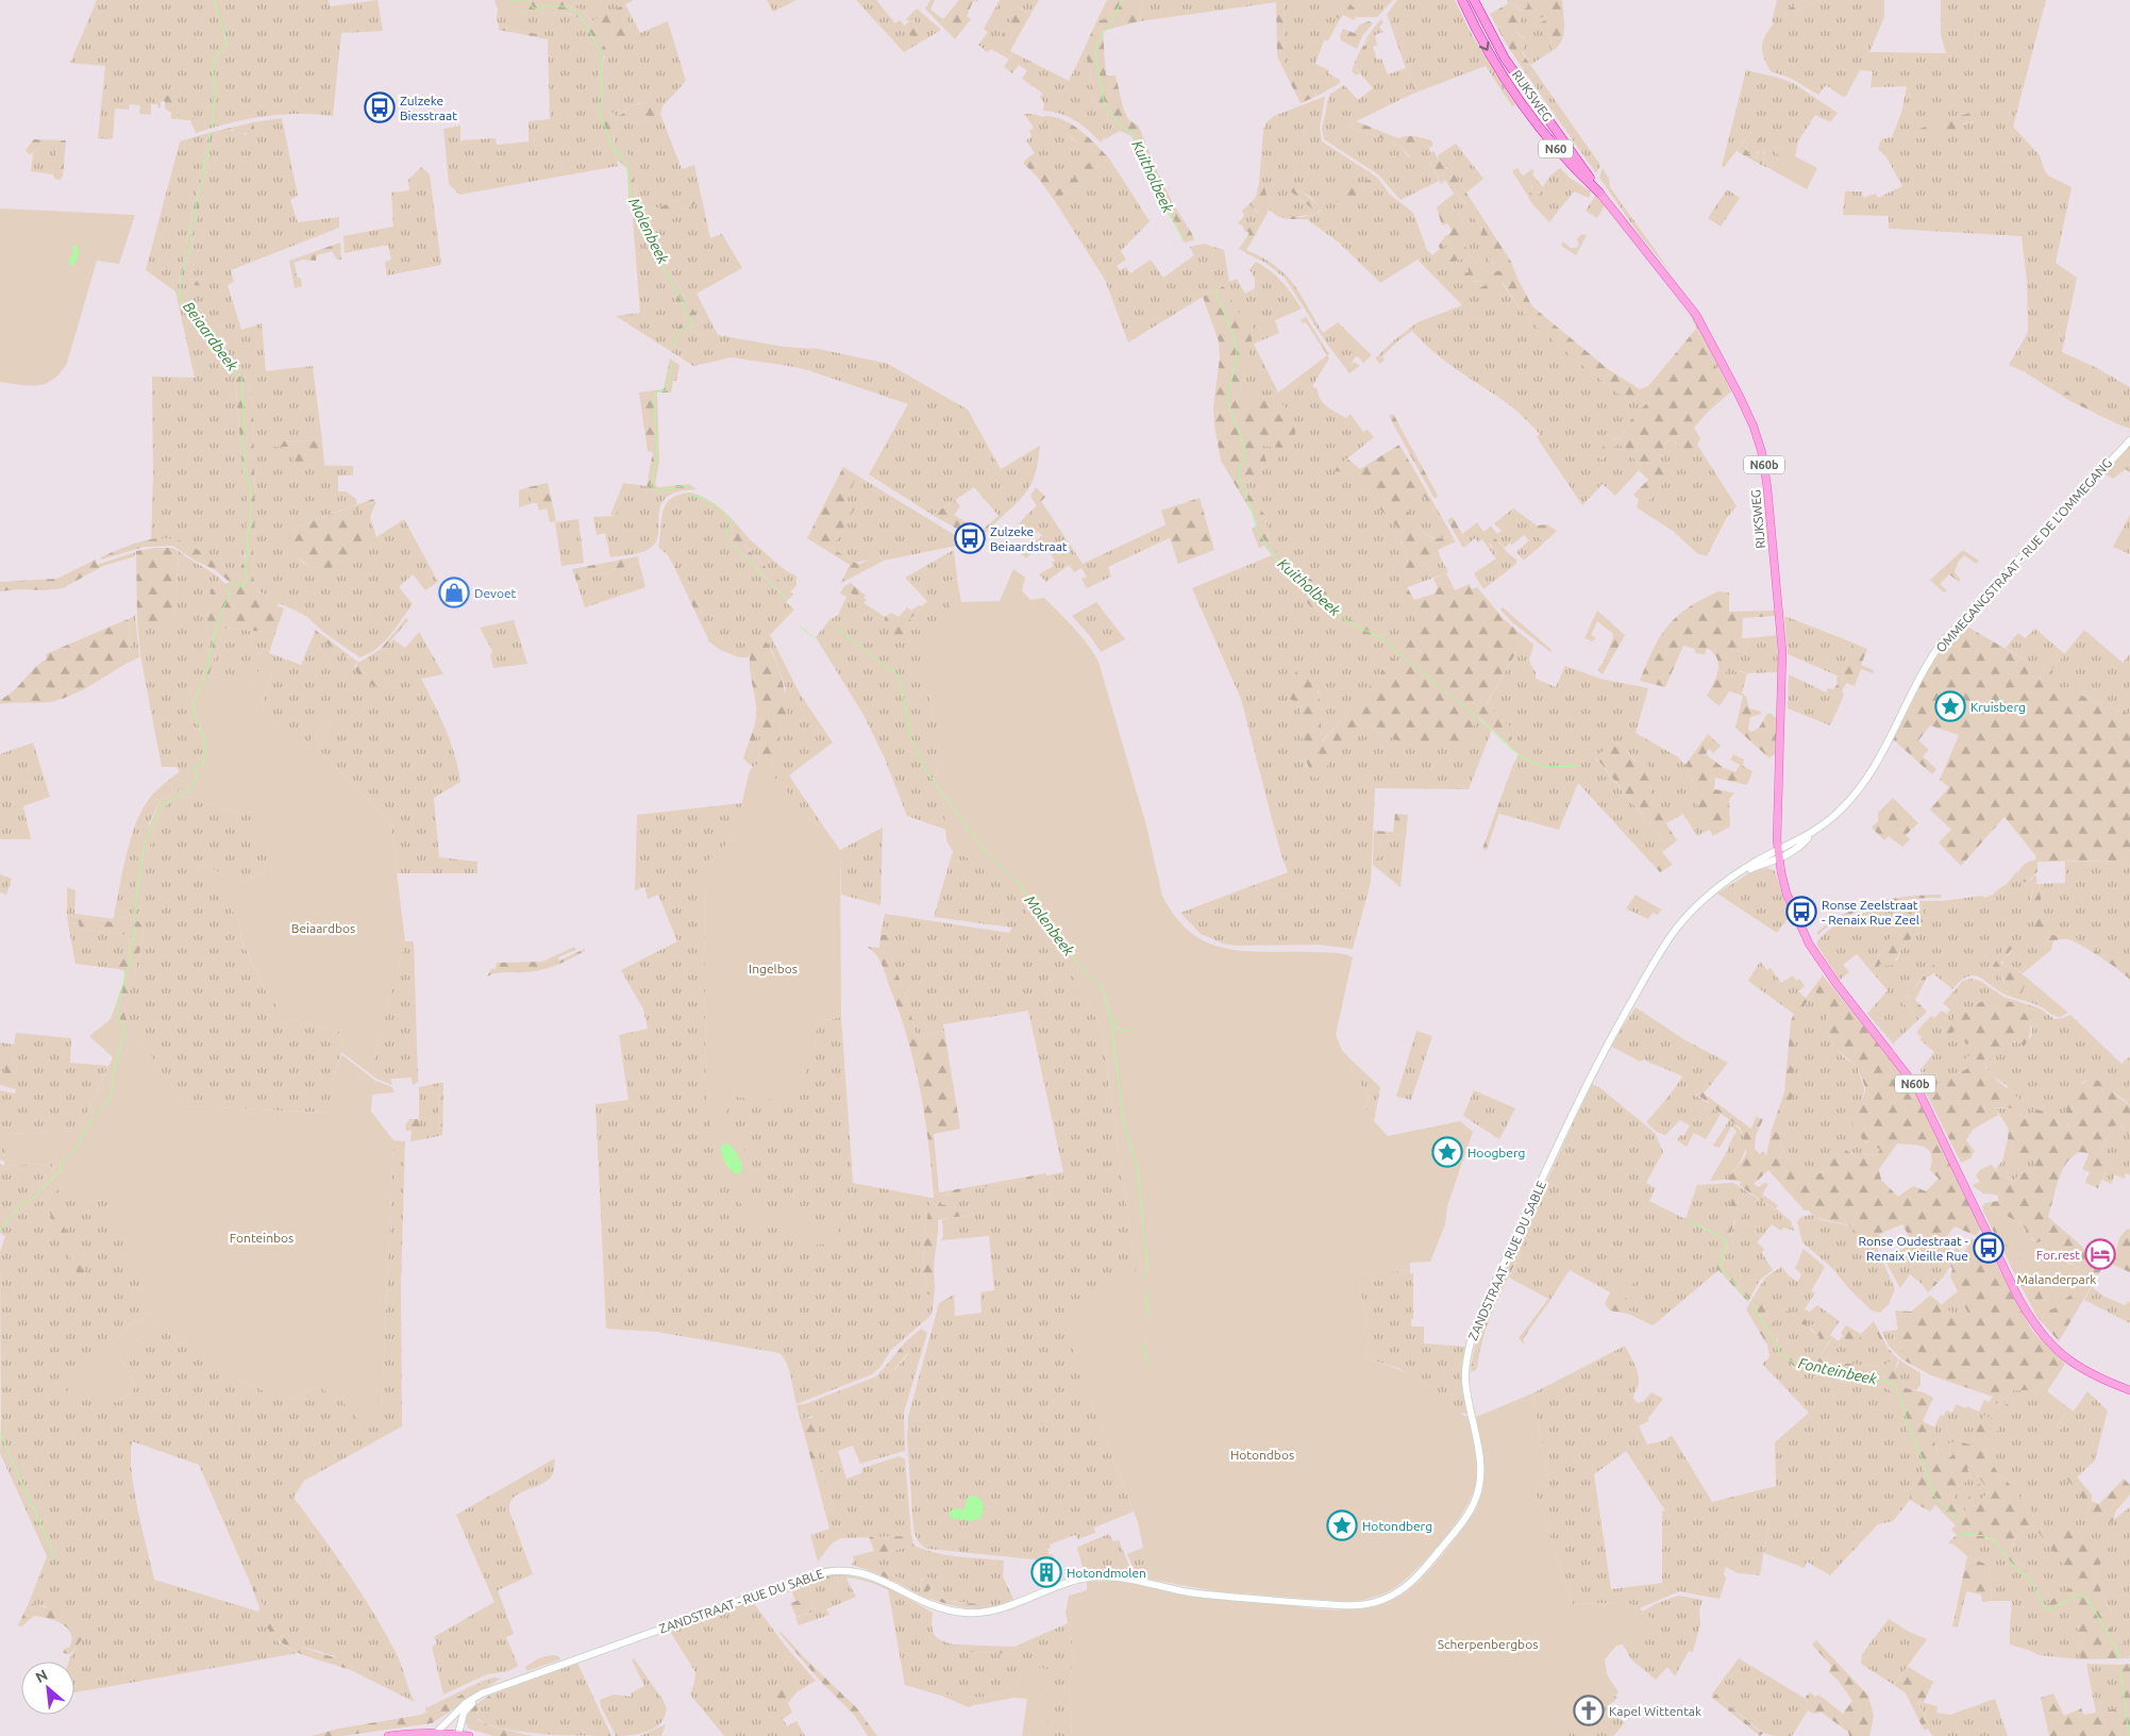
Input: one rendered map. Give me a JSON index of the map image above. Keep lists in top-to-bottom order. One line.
{"streets":{"highway":["RIJKSWEG","N60"],"main road":["N60b","OMMEGANGSTRAAT - RUE DE L'OMMEGANG","ZANDSTRAAT - RUE DU SABLE"]},"crossings":[["RIJKSWEG","N60b"],["RIJKSWEG","OMMEGANGSTRAAT - RUE DE L'OMMEGANG"],["RIJKSWEG","ZANDSTRAAT - RUE DU SABLE"],["N60b","OMMEGANGSTRAAT - RUE DE L'OMMEGANG"],["N60b","ZANDSTRAAT - RUE DU SABLE"],["OMMEGANGSTRAAT - RUE DE L'OMMEGANG","ZANDSTRAAT - RUE DU SABLE"]],"water":["Kuitholbeek","Molenbeek","Beiaardbeek","Fonteinbeek"],"parks":["Beiaardbos","Ingelbos","Fonteinbos","Malanderpark","Hotondbos","Scherpenbergbos"],"places":{"bus stop":["Zulzeke Biesstraat","Zulzeke Beiaardstraat","Ronse Zeelstraat - Renaix Rue Zeel","Ronse Oudestraat - Renaix Vieille Rue"],"shop":["Devoet"],"place":["Kruisberg","Hoogberg","Hotondberg"],"hotel":["For.rest"],"building":["Hotondmolen"],"church":["Kapel Wittentak"]},"north":"top left"}
